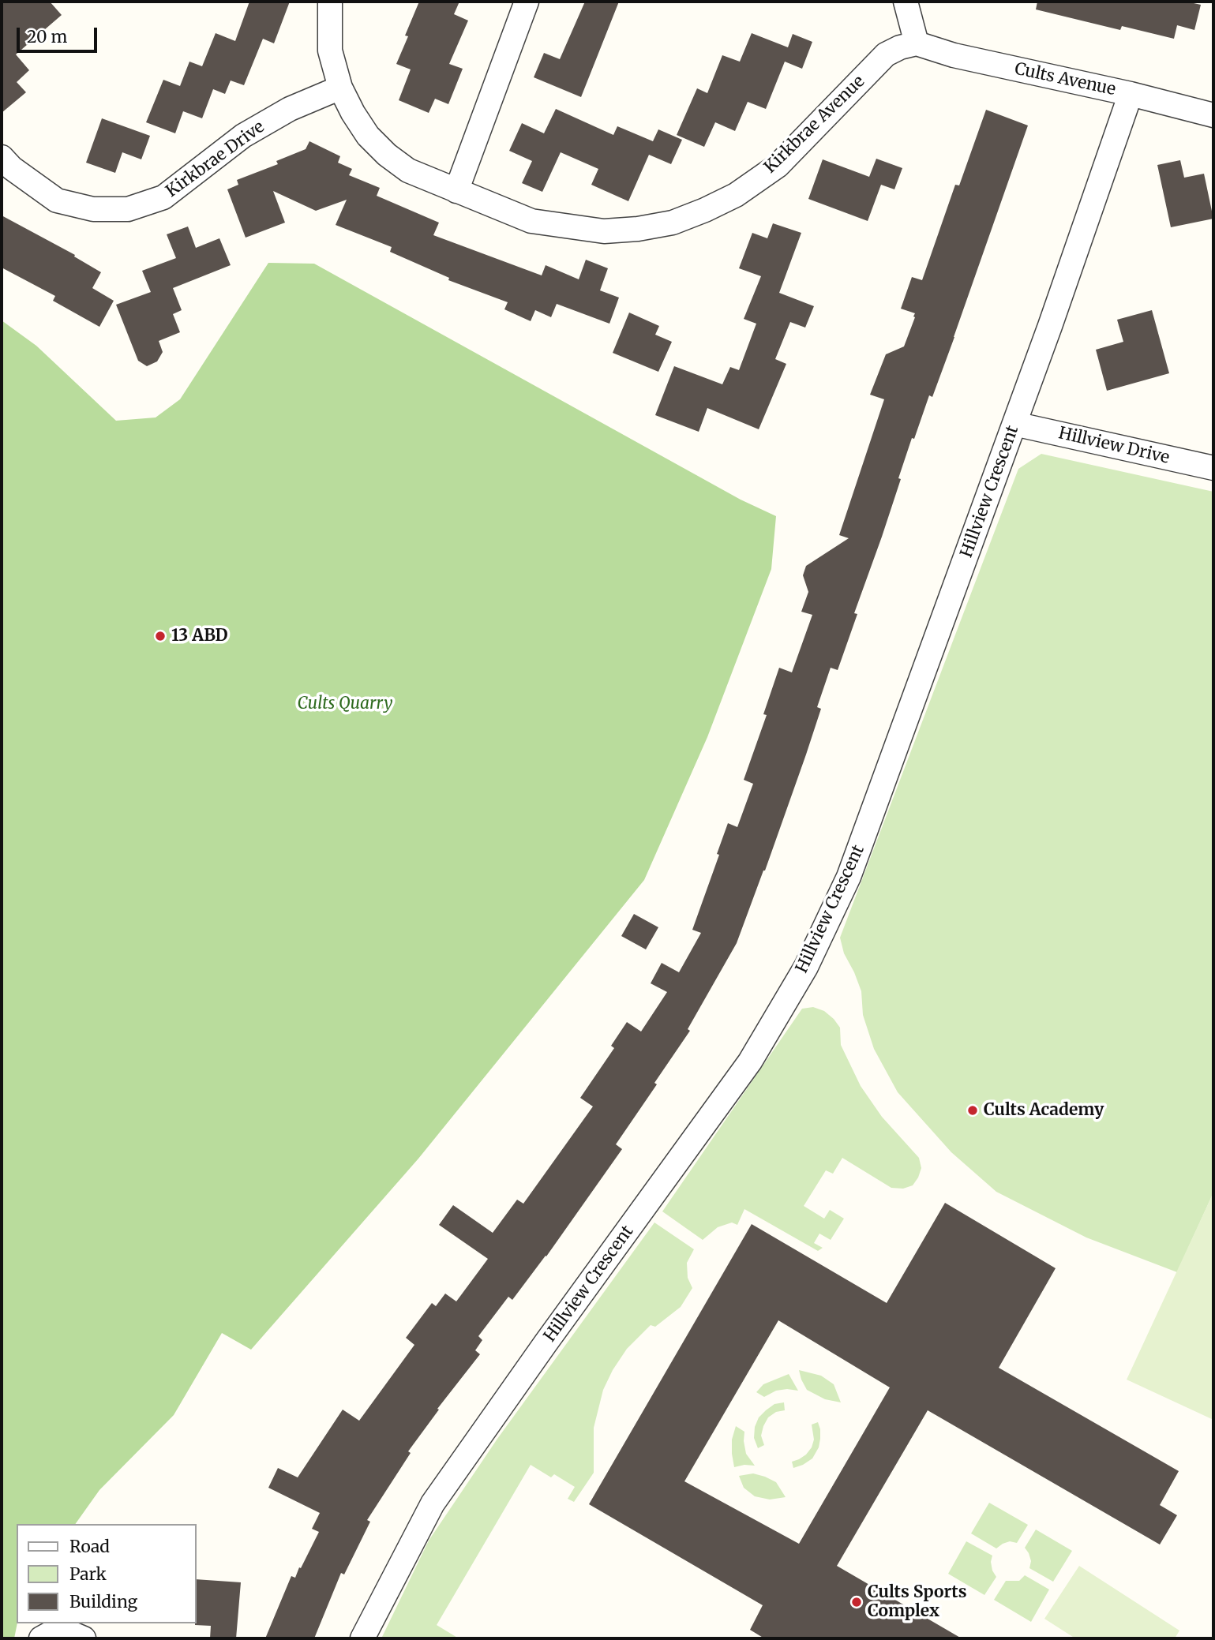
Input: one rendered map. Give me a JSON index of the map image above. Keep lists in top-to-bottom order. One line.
{"streets":{"street":["Cults Avenue","Kirkbrae Avenue","Kirkbrae Drive","Hillview Drive","Hillview Crescent"]},"crossings":[["Cults Avenue","Kirkbrae Avenue"],["Cults Avenue","Hillview Crescent"],["Kirkbrae Avenue","Kirkbrae Drive"],["Hillview Drive","Hillview Crescent"]],"parks":["Cults Quarry"],"places":["13 ABD","Cults Academy","Cults Sports Complex"],"legend":["Road","Park","Building"],"scale_bar":"20 m"}
